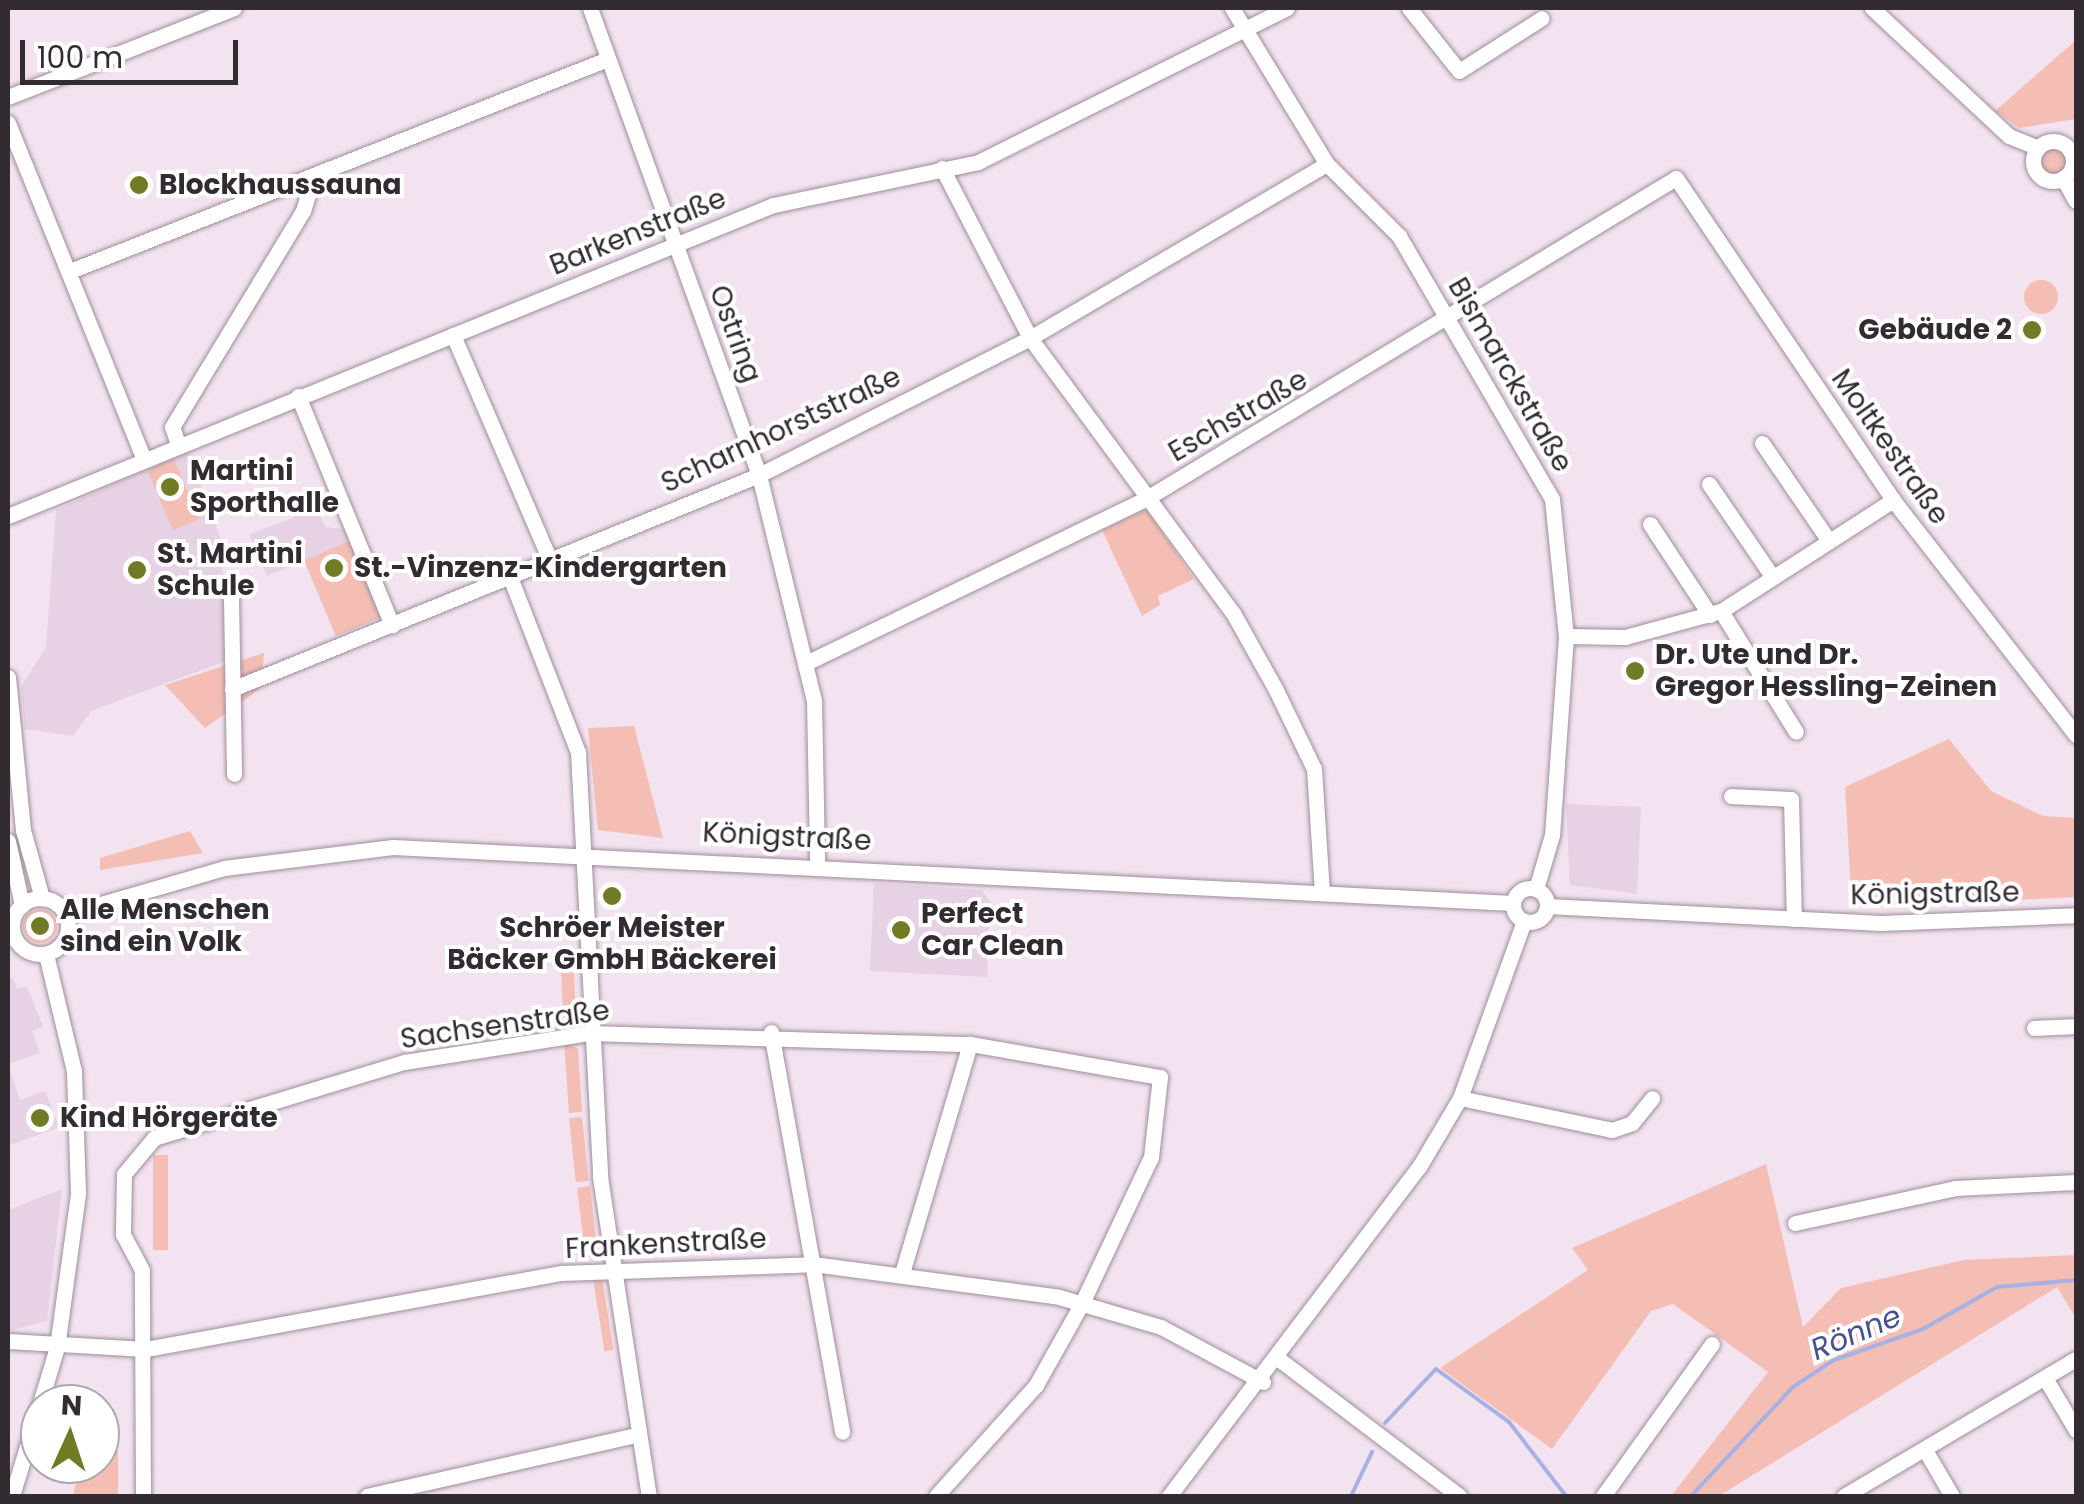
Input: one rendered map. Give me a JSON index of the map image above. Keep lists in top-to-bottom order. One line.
{"streets":{"street":["Barkenstraße","Ostring","Bismarckstraße","Eschstraße","Scharnhorststraße","Moltkestraße","Königstraße","Sachsenstraße","Frankenstraße"]},"crossings":[["Barkenstraße","Ostring"],["Barkenstraße","Bismarckstraße"],["Ostring","Eschstraße"],["Ostring","Scharnhorststraße"],["Ostring","Königstraße"],["Bismarckstraße","Eschstraße"],["Bismarckstraße","Scharnhorststraße"],["Eschstraße","Moltkestraße"],["Sachsenstraße","Frankenstraße"]],"water":["Rönne"],"places":["Blockhaussauna","Gebäude 2","Martini Sporthalle","St.-Vinzenz-Kindergarten","St. Martini Schule","Dr. Ute und Dr. Gregor Hessling-Zeinen","Schröer Meister Bäcker GmbH Bäckerei","Alle Menschen sind ein Volk","Perfect Car Clean","Kind Hörgeräte"],"scale_bar":"100 m","north":"top"}
